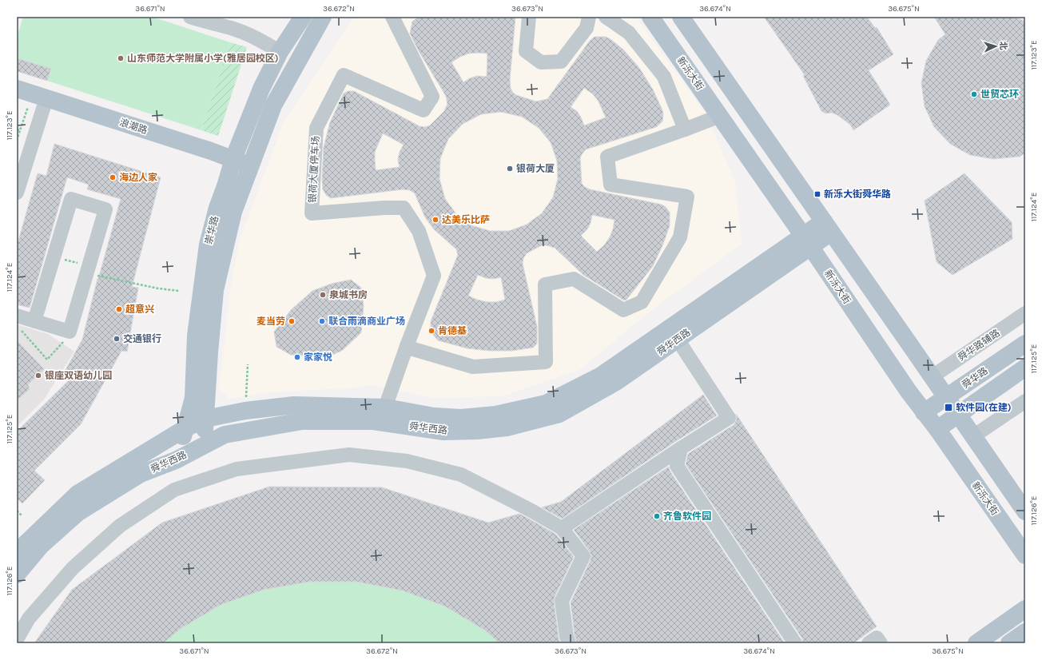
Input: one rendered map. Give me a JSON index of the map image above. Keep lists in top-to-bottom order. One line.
{"streets":{"main road":["新泺大街","浪潮路","崇华路","舜华西路","舜华路"],"street":["银荷大厦停车场","舜华路辅路"]},"crossings":[["新泺大街","舜华西路"],["新泺大街","舜华路"],["浪潮路","崇华路"],["银荷大厦停车场","舜华西路"],["崇华路","舜华西路"]],"places":{"other":["山东师范大学附属小学(雅居园校区)","世贸芯环","银荷大厦","海边人家","达美乐比萨","泉城书房","超意兴","麦当劳","联合雨滴商业广场","肯德基","交通银行","家家悦","银座双语幼儿园","齐鲁软件园"],"transit":["新泺大街舜华路","软件园(在建)"]},"north":"right","coordinates":["36.671°N","36.672°N","36.673°N","36.674°N","36.675°N","117.123°E","117.124°E","117.125°E","117.126°E"]}
